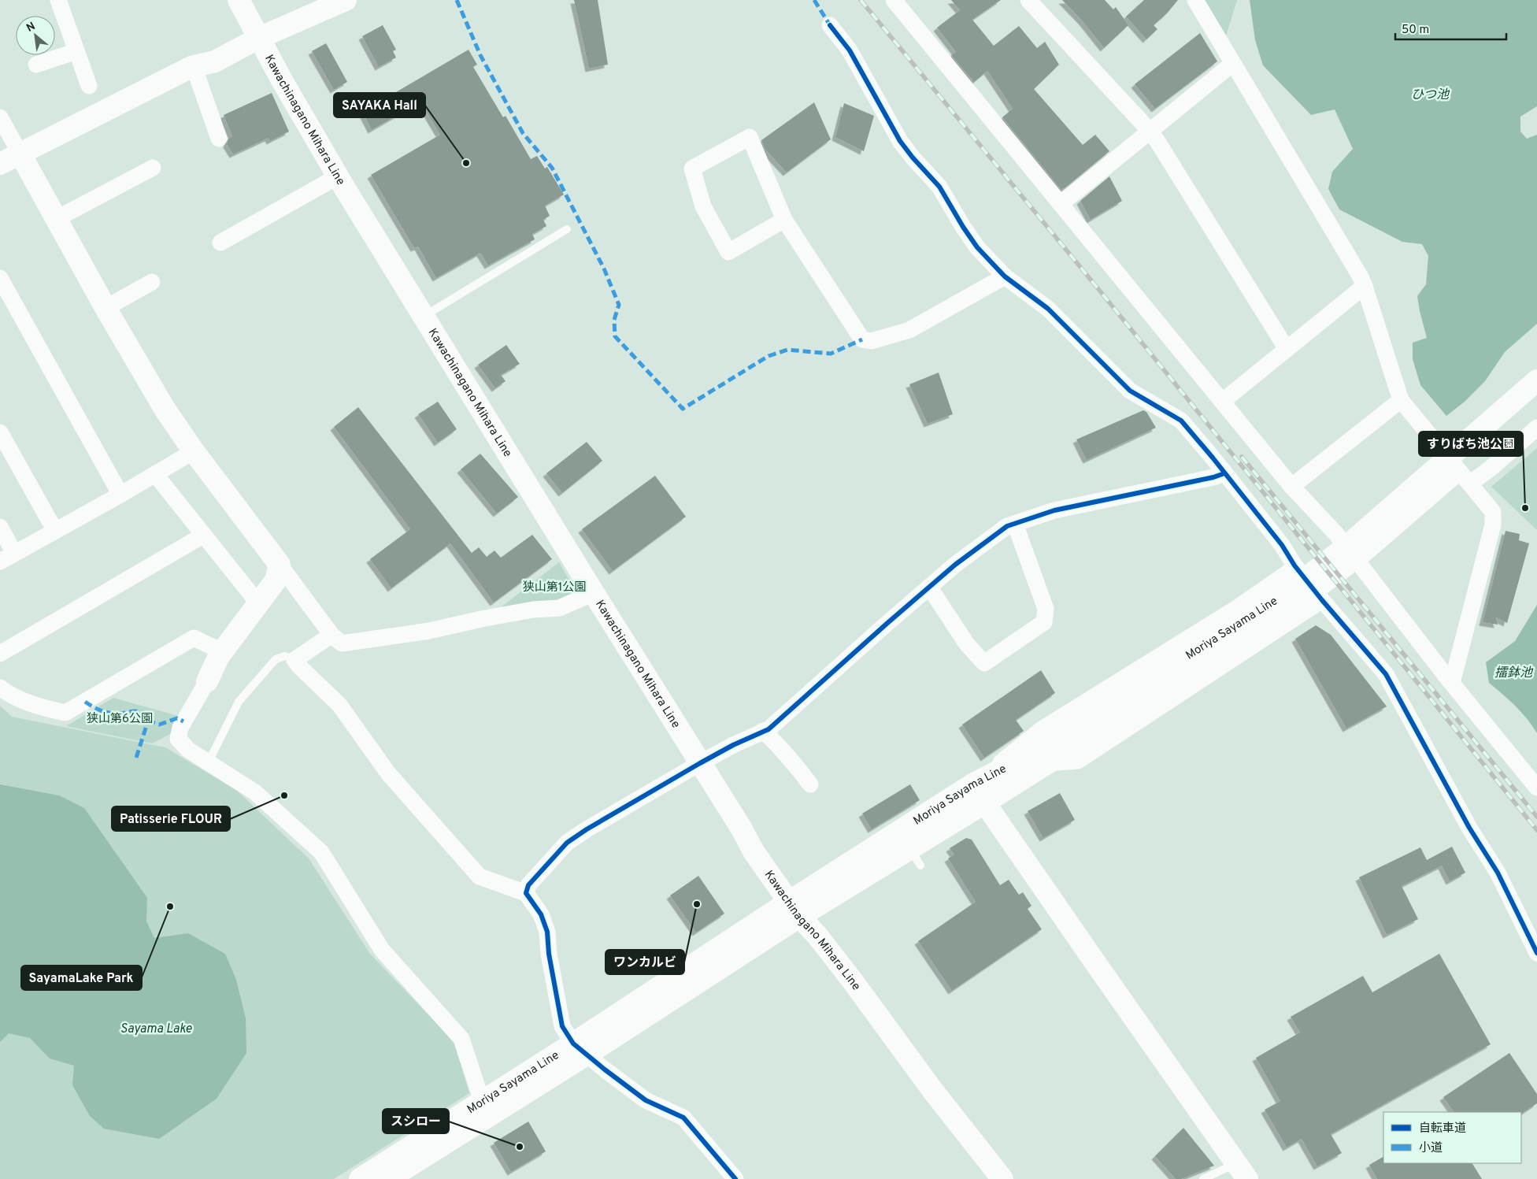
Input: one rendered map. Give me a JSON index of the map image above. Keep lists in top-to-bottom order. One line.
{"streets":{"main road":["Kawachinagano Mihara Line","Moriya Sayama Line"]},"crossings":[["Kawachinagano Mihara Line","Moriya Sayama Line"]],"water":["ひつ池","擂鉢池","Sayama Lake"],"parks":["狭山第1公園","狭山第6公園"],"places":["SAYAKA Hall","すりばち池公園","Patisserie FLOUR","ワンカルビ","SayamaLake Park","スシロー"],"legend":["自転車道","小道"],"scale_bar":"50 m","north":"top left"}
